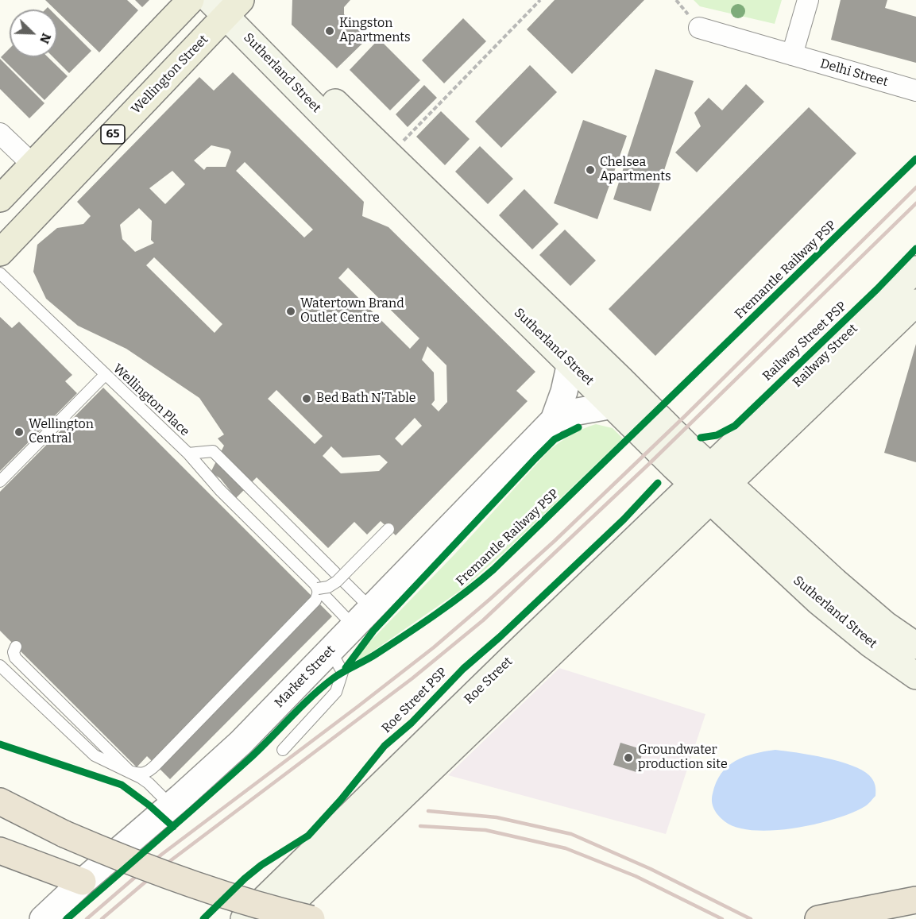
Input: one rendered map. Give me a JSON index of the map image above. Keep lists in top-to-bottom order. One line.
{"streets":{"main road":["Sutherland Street","Wellington Street","65","Railway Street","Roe Street"],"street":["Delhi Street","Market Street"],"lane":["Wellington Place"],"cycle path":["Fremantle Railway PSP","Railway Street PSP","Roe Street PSP"]},"crossings":[["Sutherland Street","Wellington Street"],["Sutherland Street","Market Street"],["Sutherland Street","Roe Street"],["Railway Street","Roe Street"],["Wellington Place","Market Street"]],"places":["Kingston Apartments","Chelsea Apartments","Watertown Brand Outlet Centre","Bed Bath N'Table","Wellington Central","Groundwater production site"],"north":"bottom right"}
